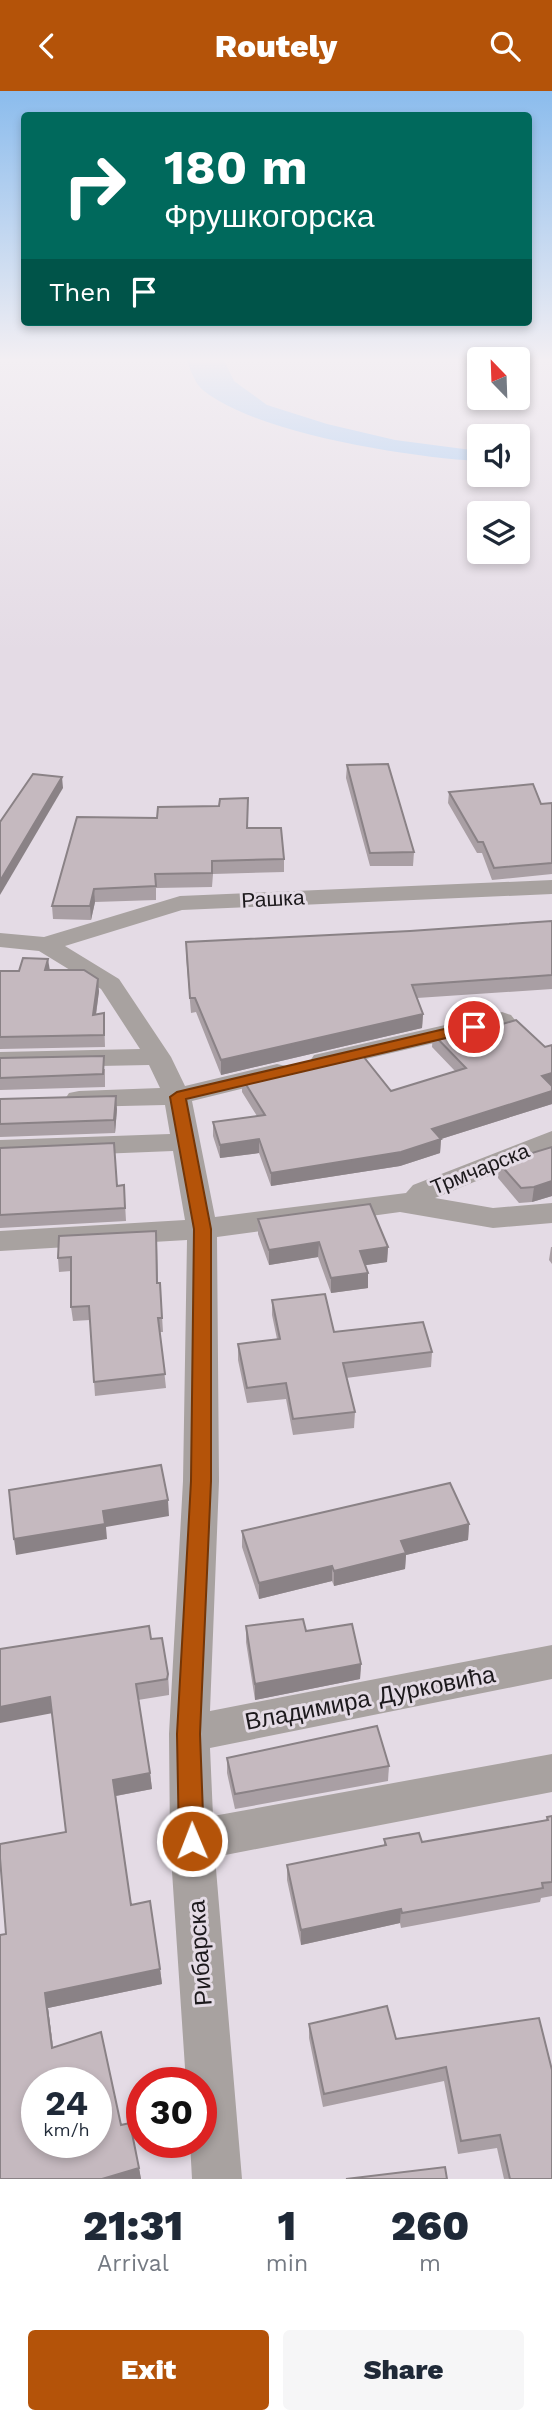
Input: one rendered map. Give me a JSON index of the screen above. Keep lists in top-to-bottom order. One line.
{"streets":{"street":["Рашка","Трмчарска","Владимира Дурковића","Рибарска"]},"crossings":[["Рашка","Рибарска"],["Трмчарска","Рибарска"],["Владимира Дурковића","Рибарска"]],"north":"top left","page":{"header":"Routely","turn":["180 m","Фрушкогорска"],"then":"Then","speed":"24 km/h","limit":"30","eta":["21:31","Arrival","1","min","260","m"],"buttons":["Exit","Share"]}}
